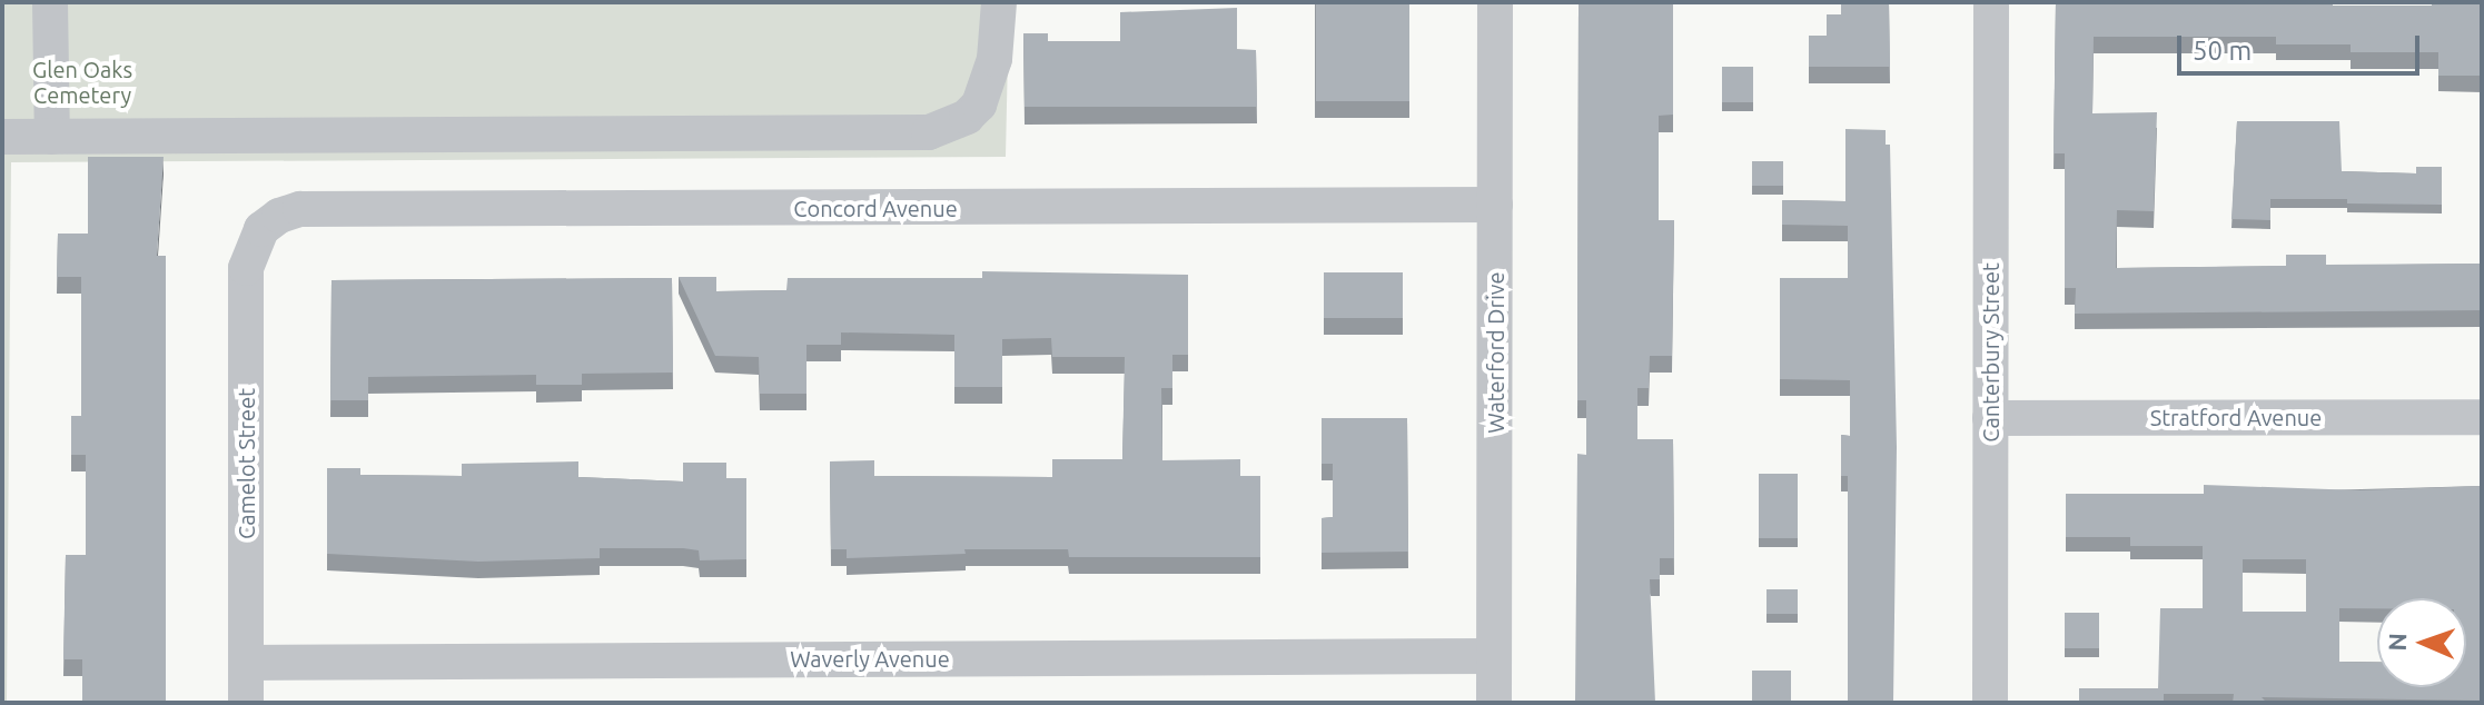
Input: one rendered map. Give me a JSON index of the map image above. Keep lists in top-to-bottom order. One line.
{"streets":{"street":["Concord Avenue","Waterford Drive","Canterbury Street","Stratford Avenue","Camelot Street","Waverly Avenue"]},"crossings":[["Concord Avenue","Waterford Drive"],["Concord Avenue","Camelot Street"],["Waterford Drive","Waverly Avenue"],["Canterbury Street","Stratford Avenue"],["Camelot Street","Waverly Avenue"]],"parks":["Glen Oaks Cemetery"],"scale_bar":"50 m","north":"left"}
